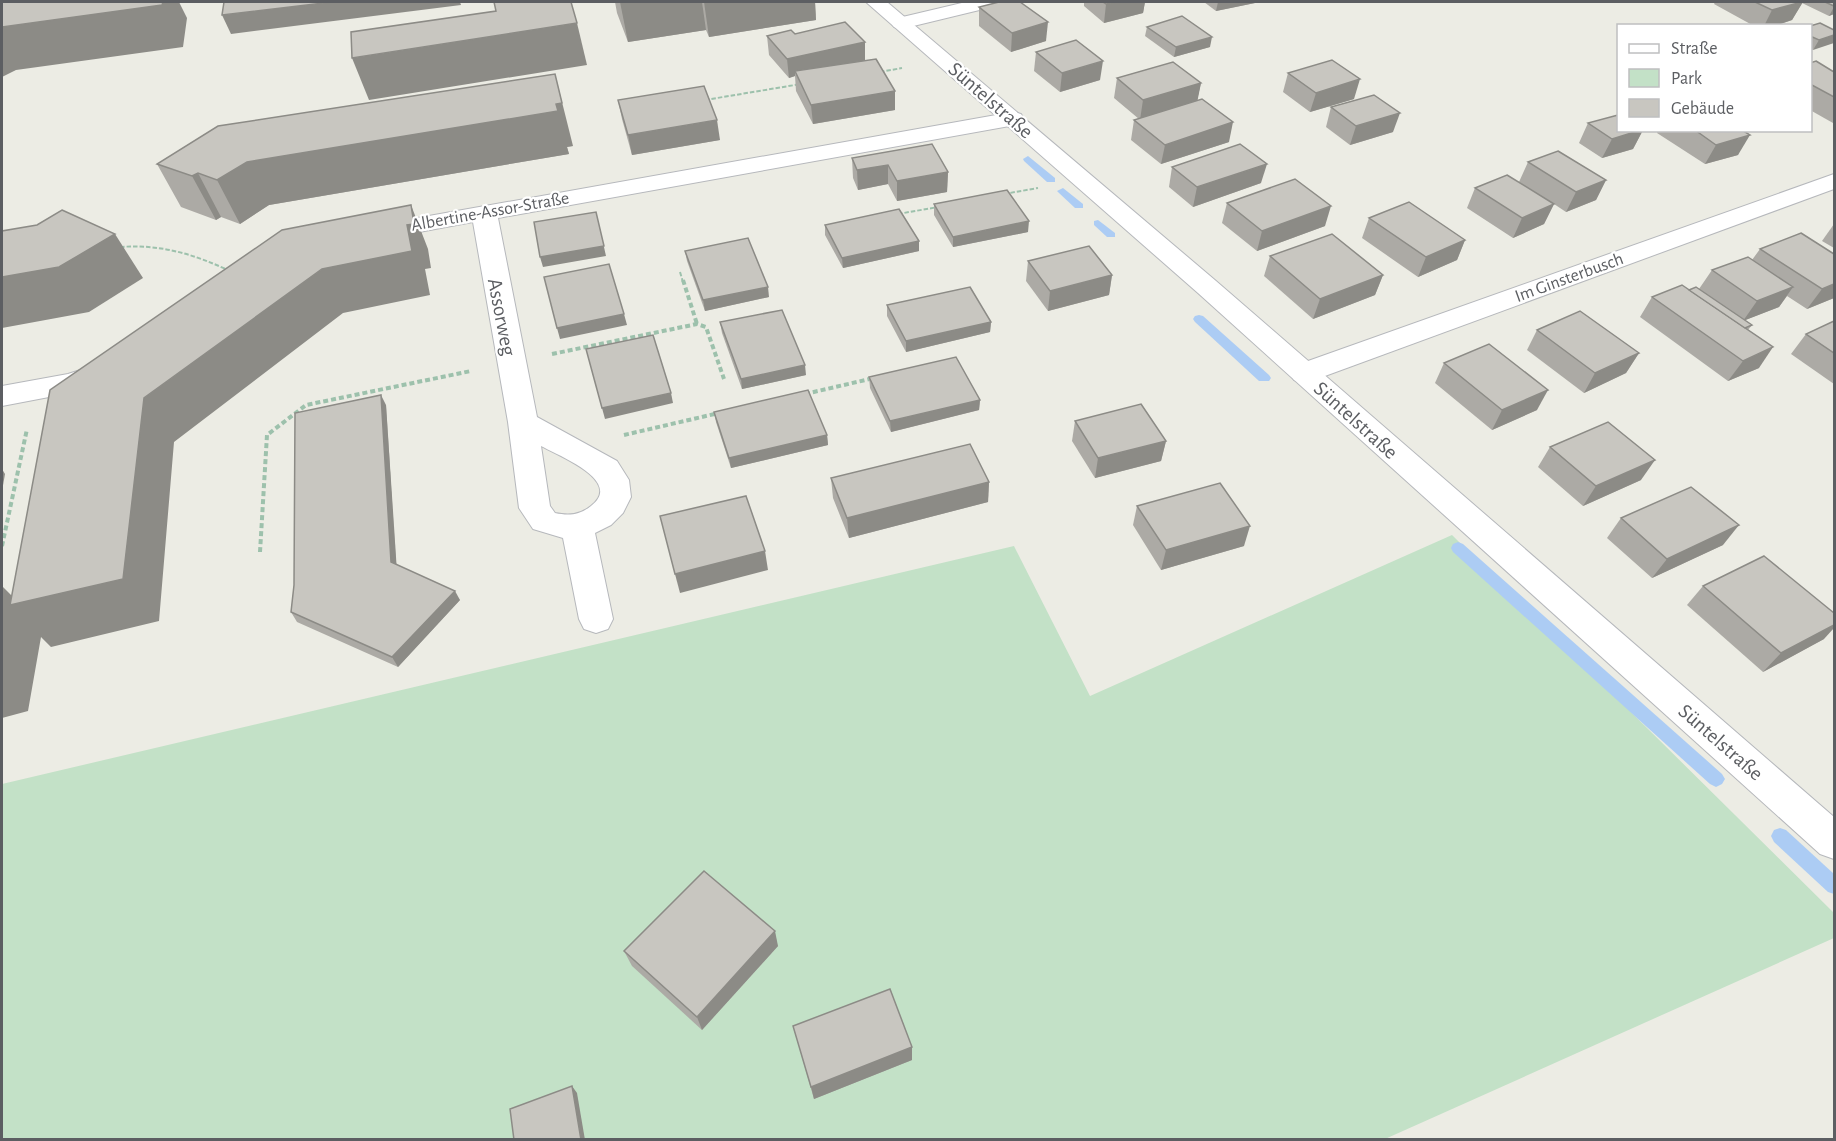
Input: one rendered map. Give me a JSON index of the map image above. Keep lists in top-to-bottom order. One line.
{"streets":{"street":["Süntelstraße","Albertine-Assor-Straße","Im Ginsterbusch","Assorweg"]},"crossings":[["Süntelstraße","Albertine-Assor-Straße"],["Süntelstraße","Im Ginsterbusch"],["Albertine-Assor-Straße","Assorweg"]],"legend":["Straße","Park","Gebäude"]}
